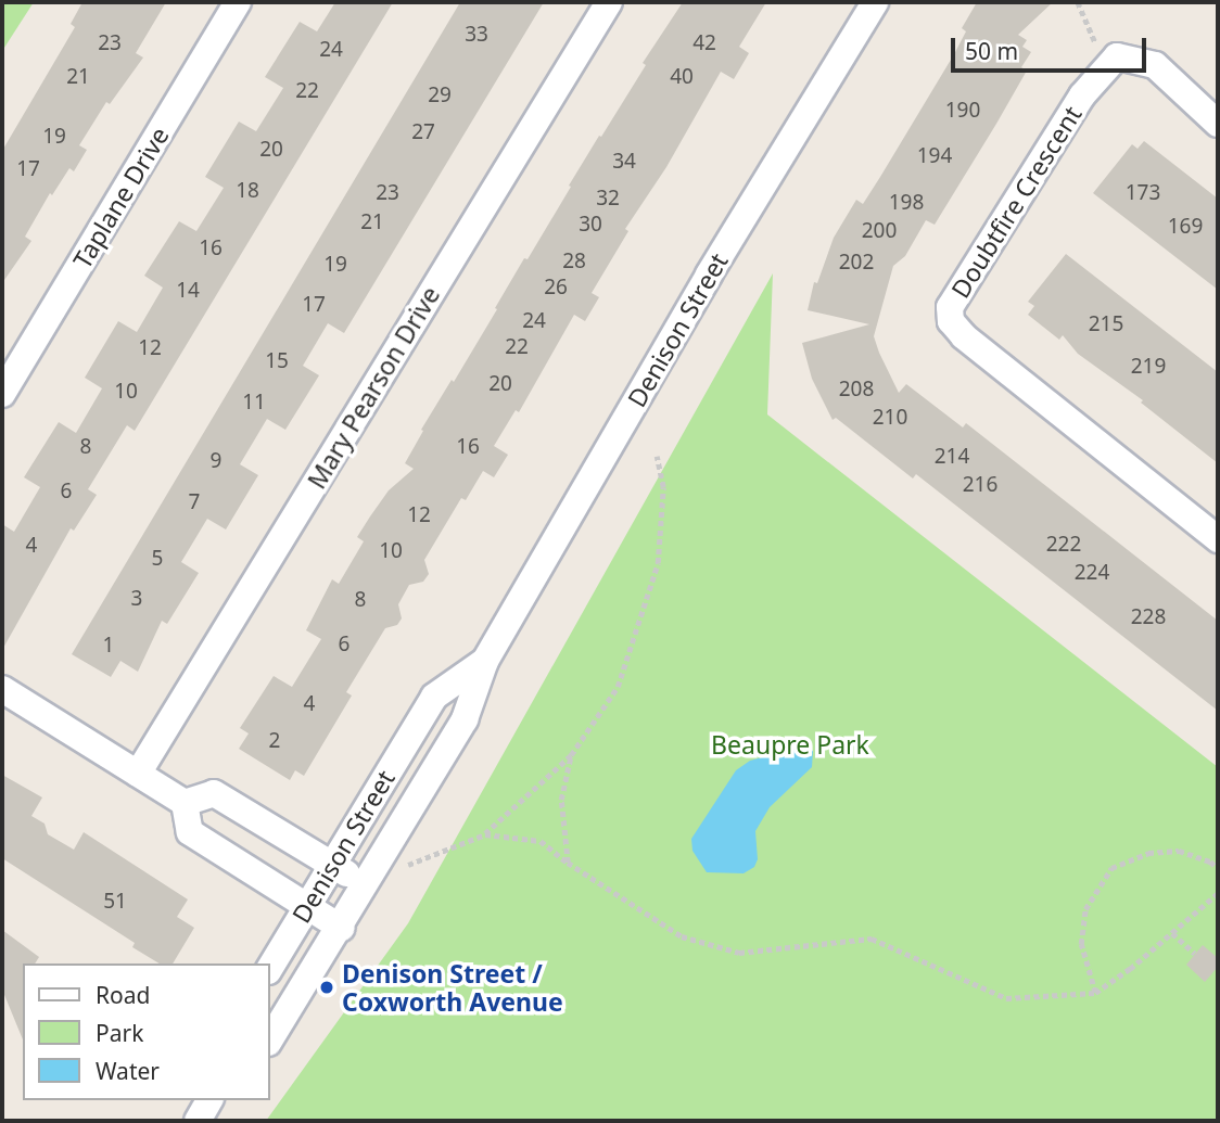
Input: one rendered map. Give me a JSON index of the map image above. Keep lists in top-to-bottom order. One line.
{"streets":{"street":["Taplane Drive","Doubtfire Crescent","Denison Street","Mary Pearson Drive"]},"parks":["Beaupre Park"],"places":["Denison Street / Coxworth Avenue"],"house_numbers":["33","23","42","24","21","40","22","29","190","27","19","20","194","34","17","18","23","173","32","198","21","30","169","200","16","28","202","19","26","14","17","24","215","22","12","15","219","20","208","10","11","210","8","16","214","9","216","6","7","12","222","4","10","5","224","3","8","228","6","1","4","2","51"],"legend":["Road","Park","Water"],"scale_bar":"50 m"}
